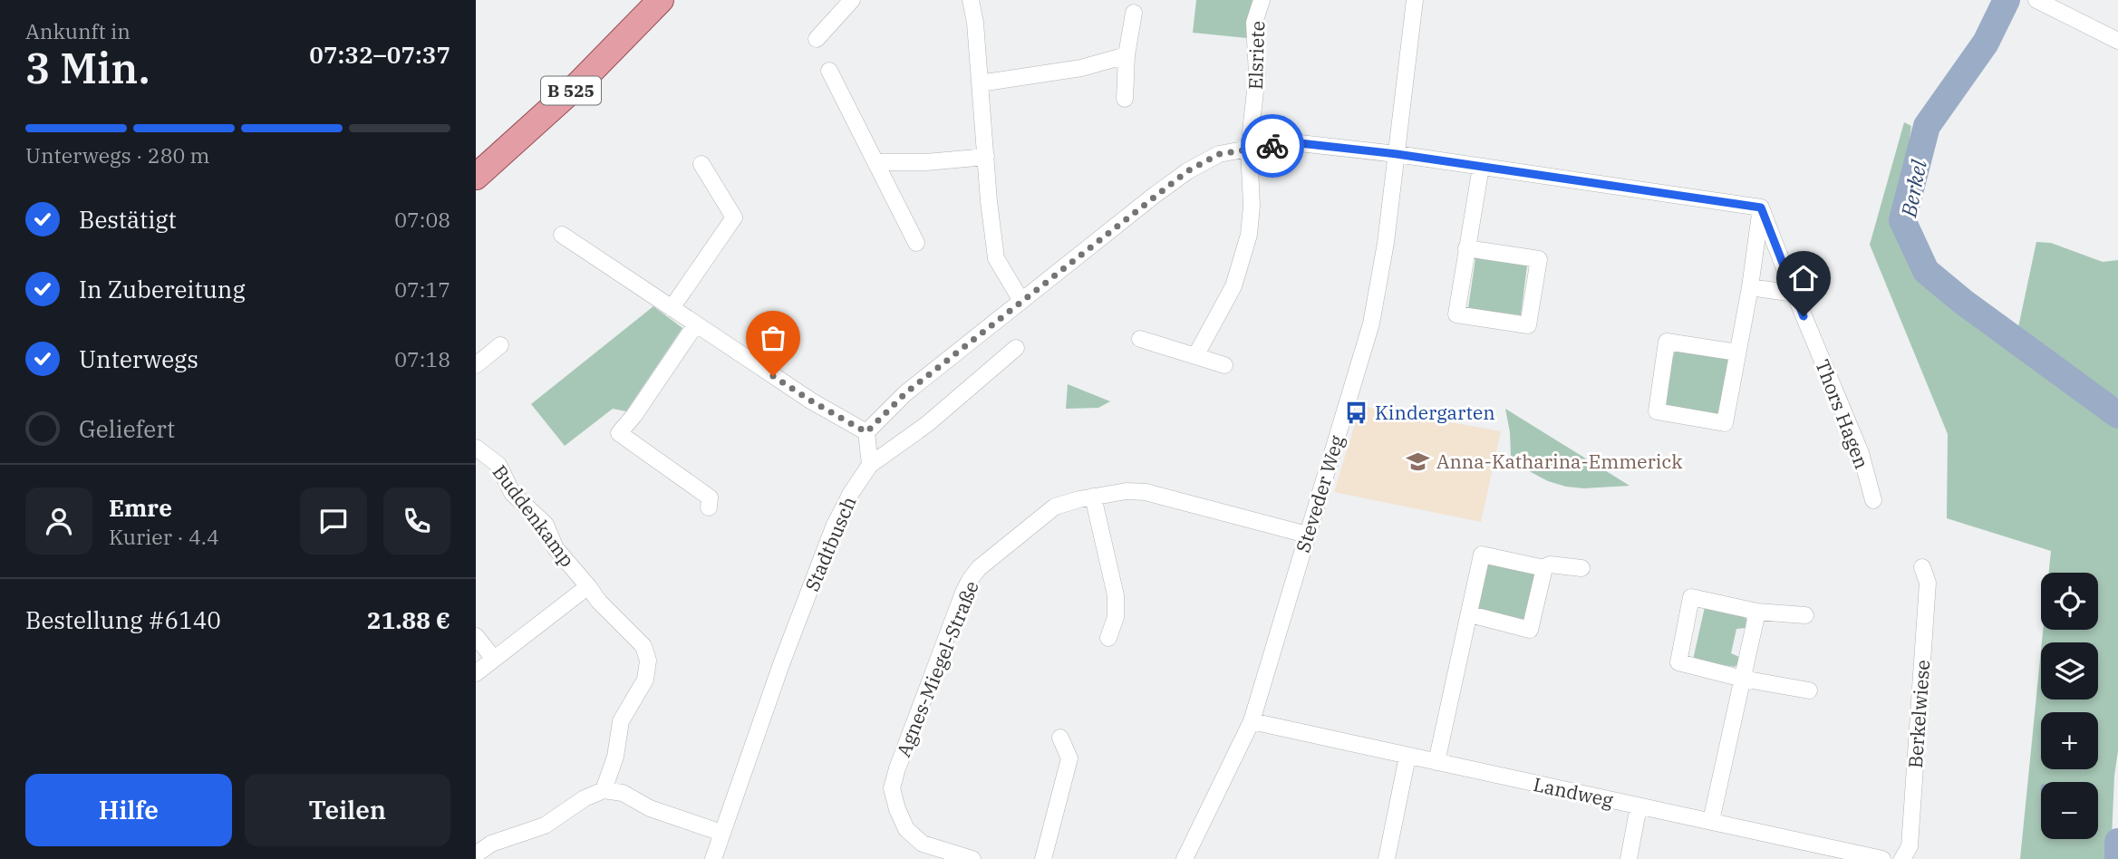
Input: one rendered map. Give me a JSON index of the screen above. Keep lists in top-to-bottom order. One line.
{"streets":{"main road":["B 525"],"street":["Elsriete","Thors Hagen","Steveder Weg","Buddenkamp","Stadtbusch","Agnes-Miegel-Straße","Berkelwiese","Landweg"]},"crossings":[["Steveder Weg","Agnes-Miegel-Straße"],["Steveder Weg","Landweg"]],"water":["Berkel"],"places":{"bus stop":["Kindergarten"],"school or university":["Anna-Katharina-Emmerick"]},"page":{"heading":["3 Min.","Ankunft in","07:32–07:37"],"panel":["Emre","Kurier · 4.4","Bestellung #6140","21.88 €"],"bar":"Unterwegs · 280 m","list":[["Bestätigt","07:08"],["In Zubereitung","07:17"],["Unterwegs","07:18"],"Geliefert"],"map_buttons":["+","−"],"buttons":["Hilfe","Teilen"]}}
